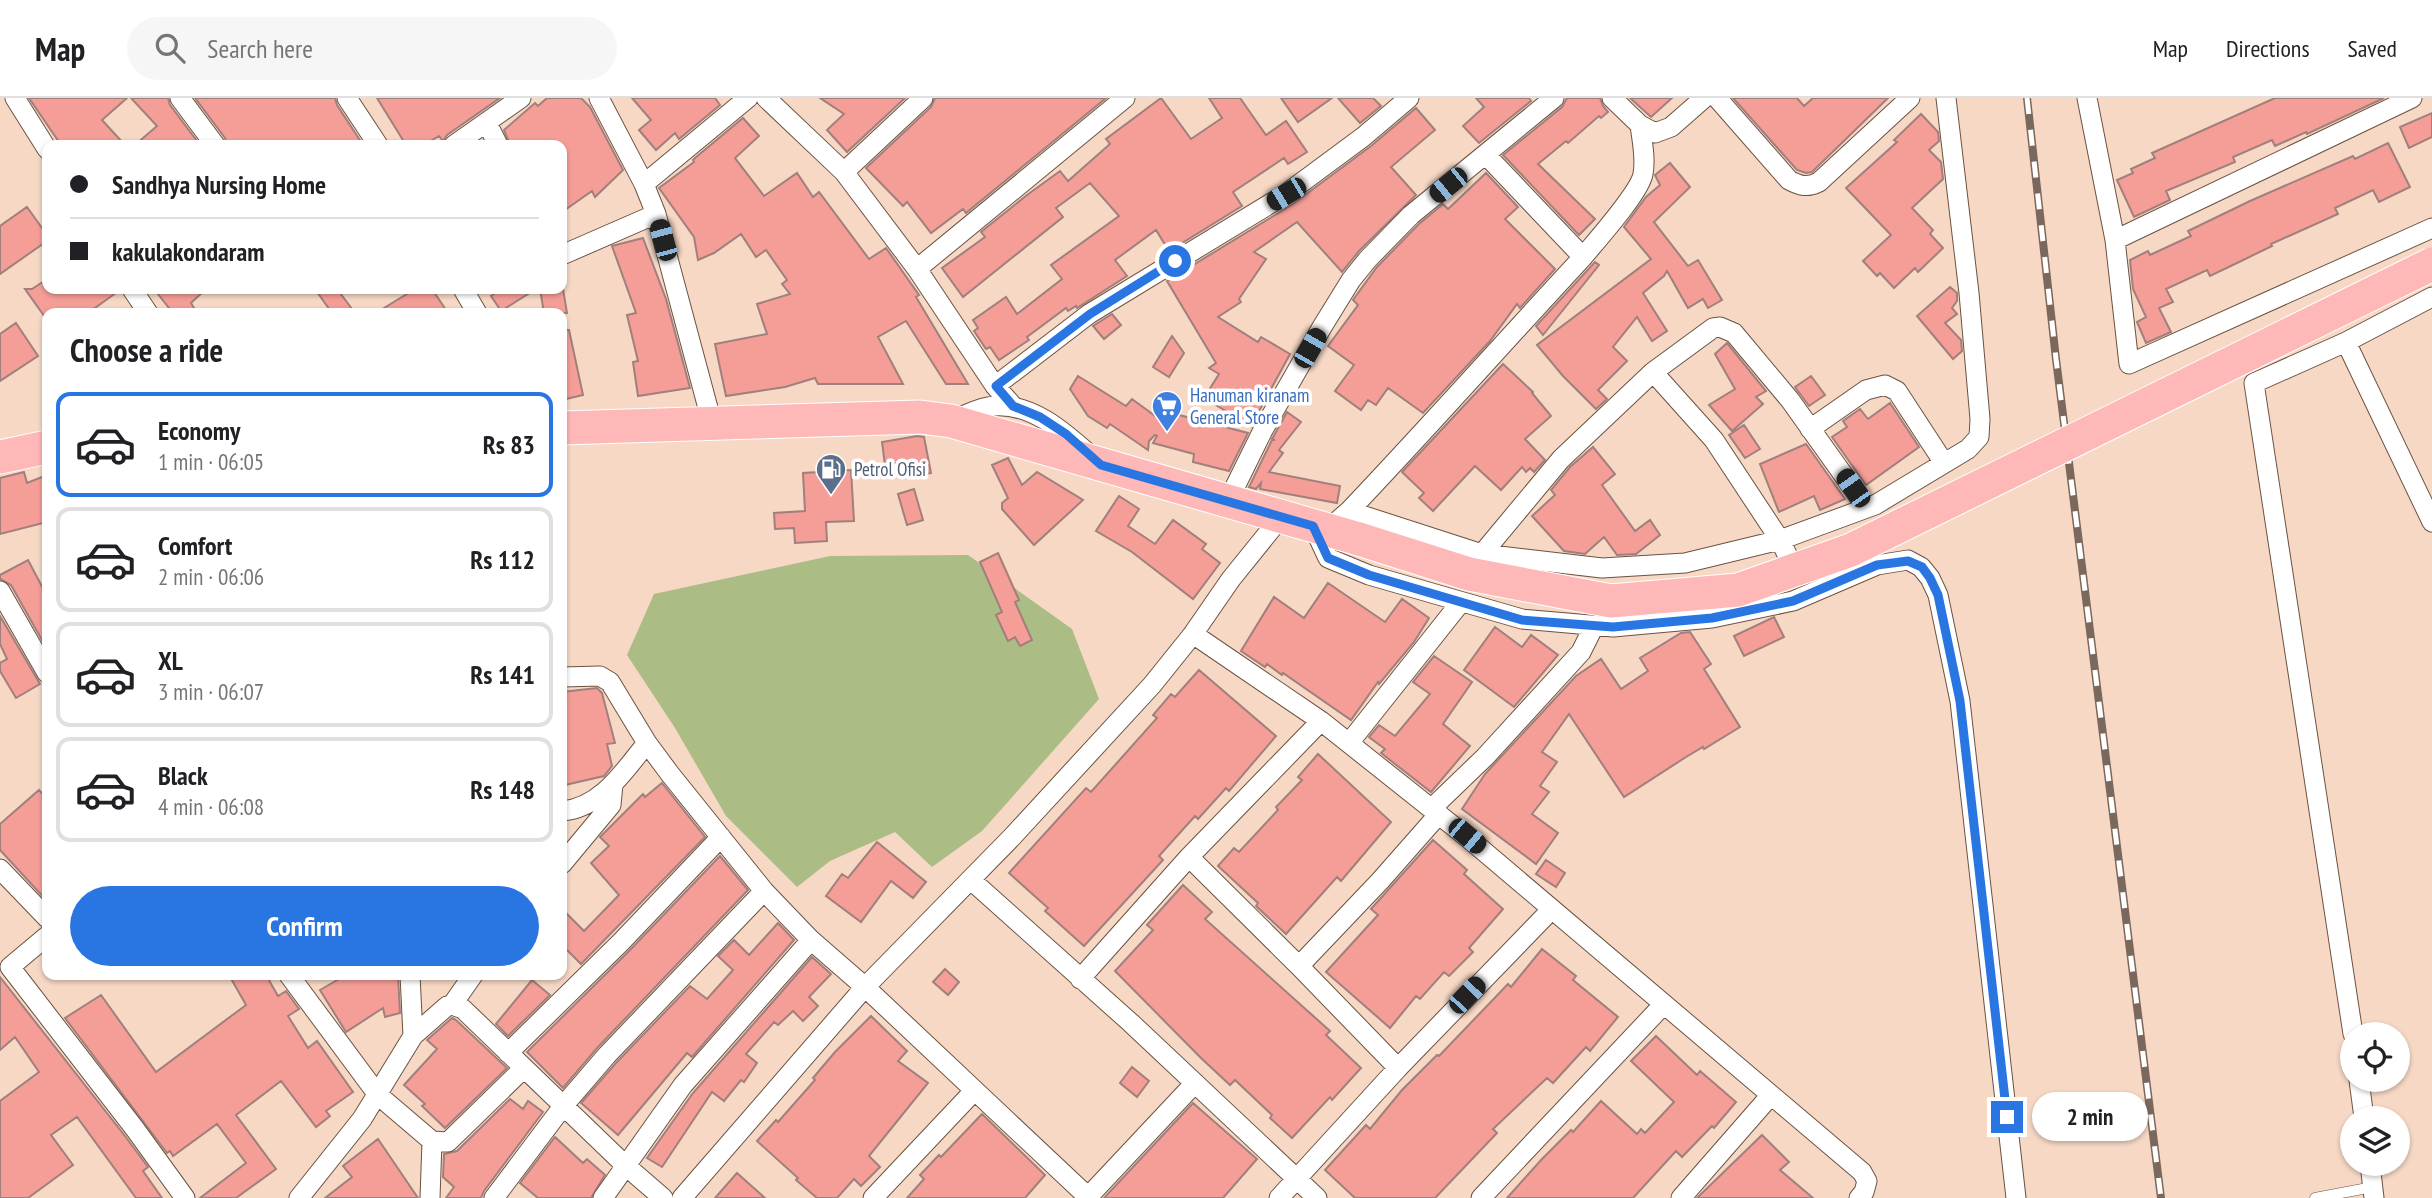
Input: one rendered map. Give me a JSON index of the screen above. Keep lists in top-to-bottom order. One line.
{"places":{"supermarket":["Hanuman kiranam General Store"],"fuel station":["Petrol Ofisi"]},"page":{"header":"Map","search":"Search here","nav":["Map","Directions","Saved"],"banner":["Sandhya Nursing Home","kakulakondaram"],"heading":"Choose a ride","list":[{"name":"Economy","note":"1 min · 06:05","value":"Rs 83"},{"name":"Comfort","note":"2 min · 06:06","value":"Rs 112"},{"name":"XL","note":"3 min · 06:07","value":"Rs 141"},{"name":"Black","note":"4 min · 06:08","value":"Rs 148"}],"buttons":"Confirm","bubble":"2 min"}}
